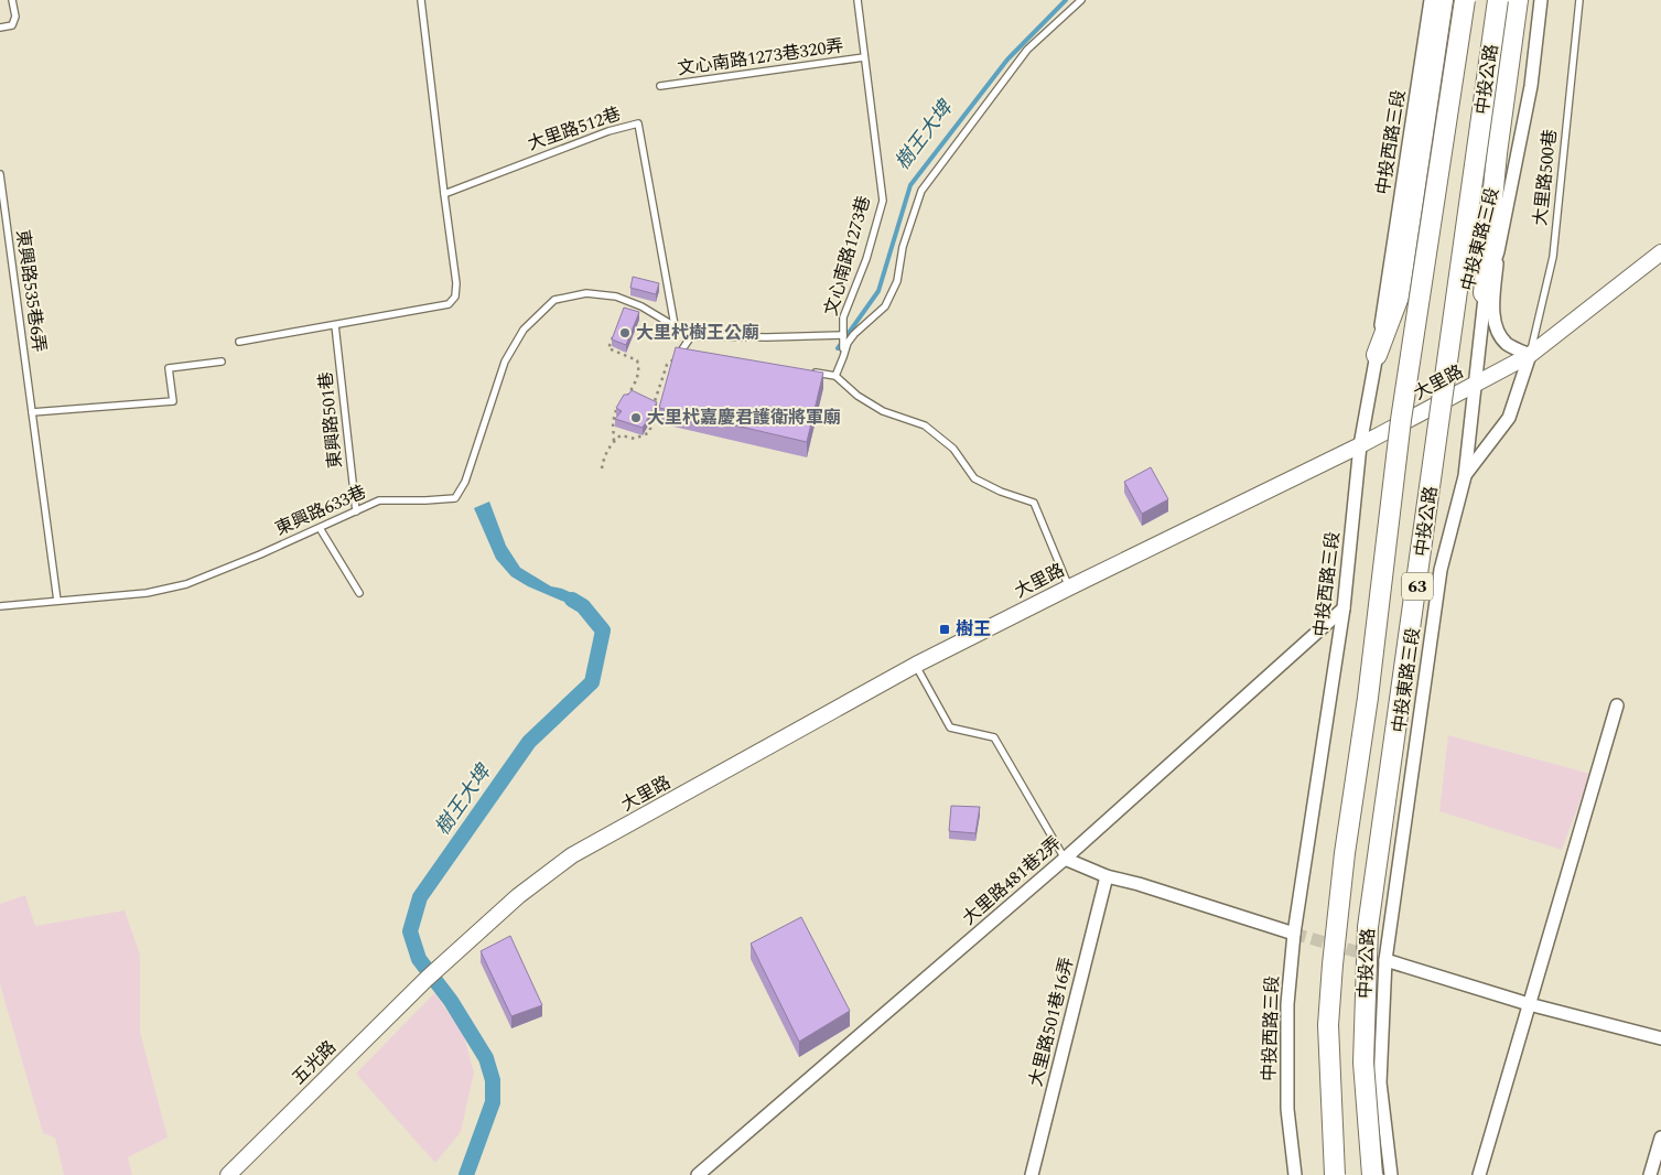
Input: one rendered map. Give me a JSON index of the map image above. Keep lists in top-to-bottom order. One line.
{"streets":{"main road":["中投公路","63"],"street":["中投西路三段","中投東路三段","大里路","大里路481巷2弄","大里路501巷16弄","五光路"],"lane":["文心南路1273巷320弄","大里路512巷","大里路500巷","文心南路1273巷","東興路535巷6弄","東興路501巷","東興路633巷"]},"crossings":[["文心南路1273巷320弄","文心南路1273巷"],["大里路512巷","東興路633巷"],["中投西路三段","大里路"],["中投西路三段","大里路481巷2弄"],["大里路500巷","大里路"],["中投東路三段","大里路"],["東興路535巷6弄","東興路633巷"],["大里路","五光路"],["東興路501巷","東興路633巷"]],"water":["樹王大埤"],"places":{"other":["大里杙樹王公廟","大里杙嘉慶君護衛將軍廟"],"transit":["樹王"]}}
